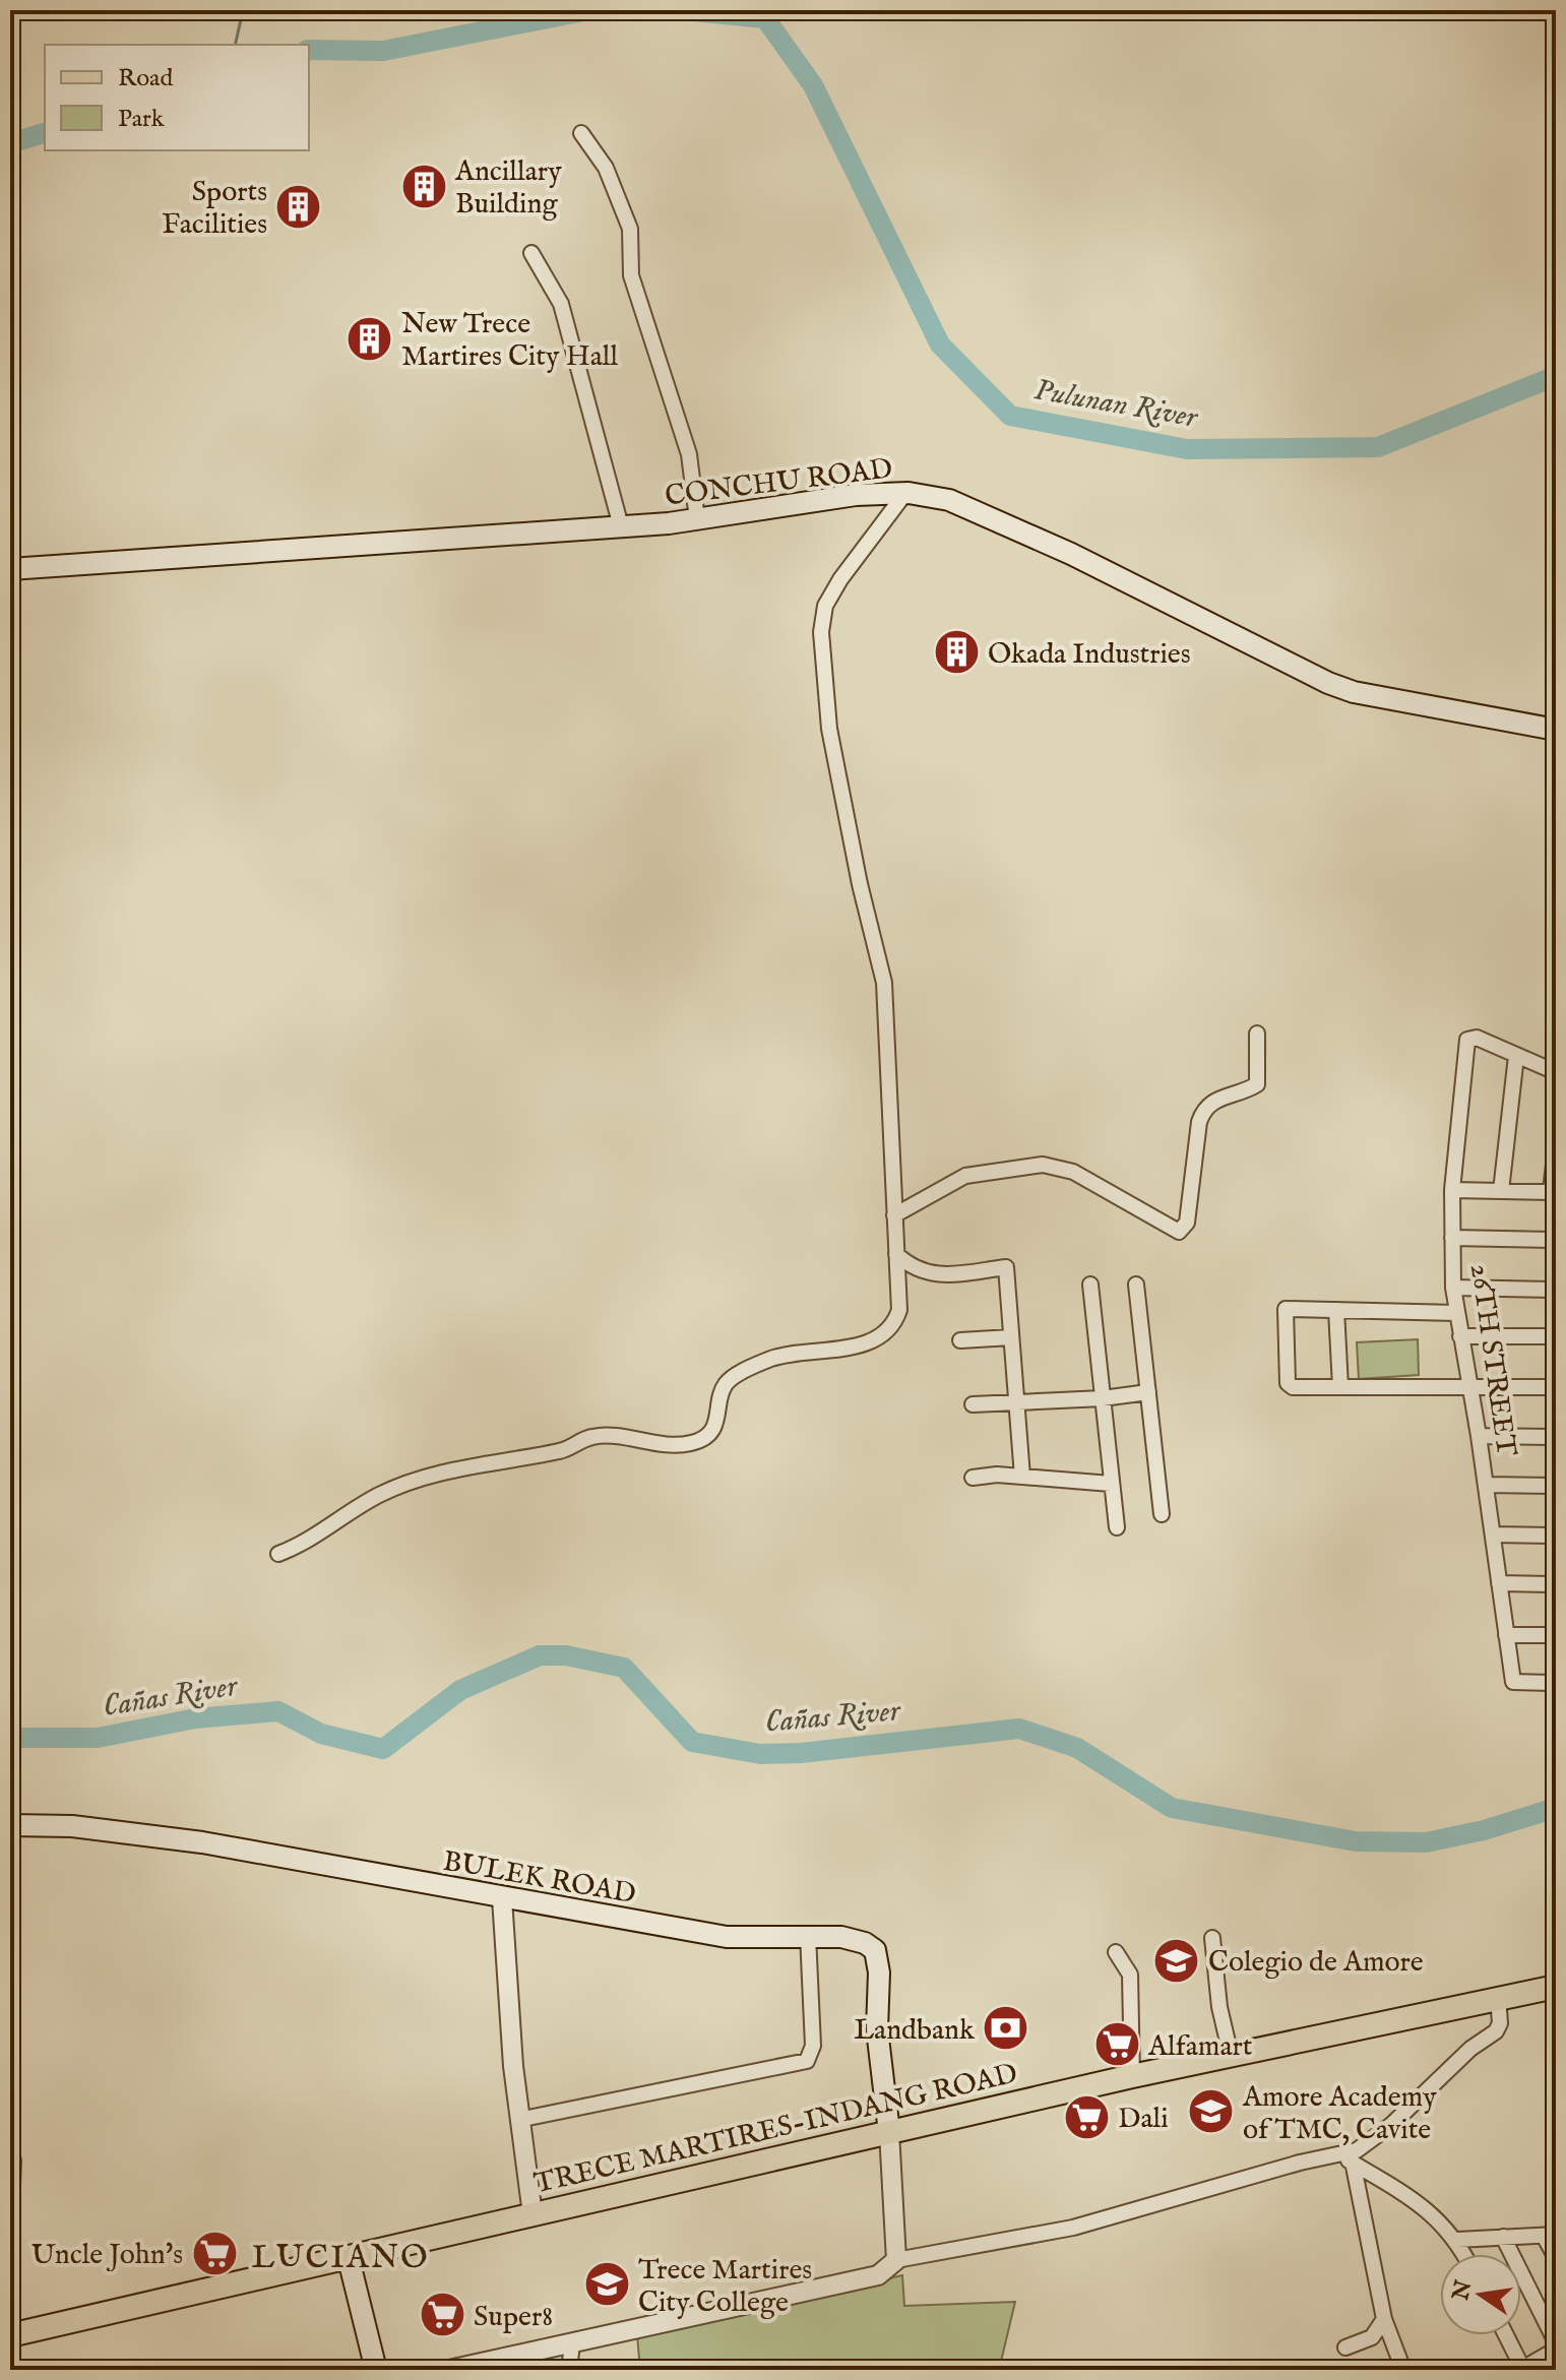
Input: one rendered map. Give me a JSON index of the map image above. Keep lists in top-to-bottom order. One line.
{"streets":{"main road":["CONCHU ROAD","BULEK ROAD","TRECE MARTIRES-INDANG ROAD"],"street":["26TH STREET"]},"crossings":[["BULEK ROAD","TRECE MARTIRES-INDANG ROAD"]],"districts":["LUCIANO"],"water":["Pulunan River","Cañas River"],"places":{"building":["Ancillary Building","Sports Facilities","New Trece Martires City Hall","Okada Industries"],"school or university":["Colegio de Amore","Amore Academy of TMC, Cavite","Trece Martires City College"],"bank":["Landbank"],"supermarket":["Alfamart","Dali","Uncle John's","Super8"]},"legend":["Road","Park"],"north":"left"}
